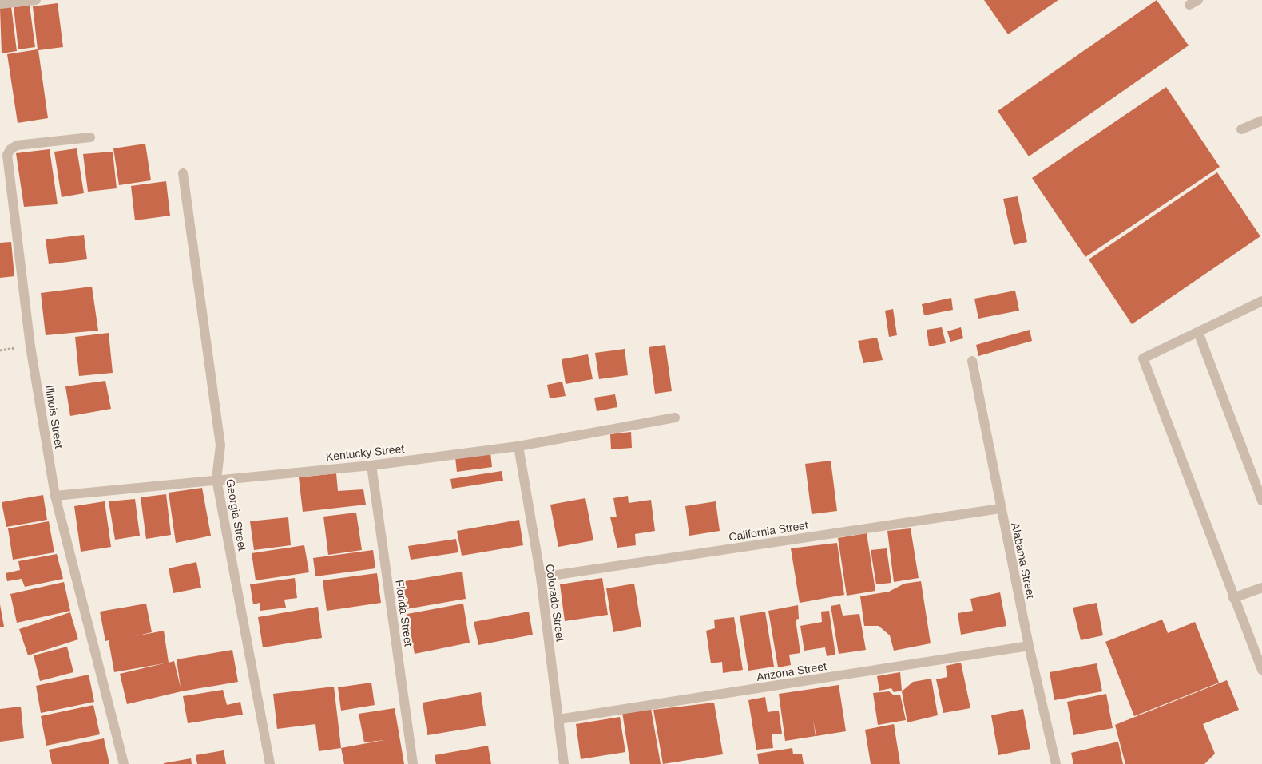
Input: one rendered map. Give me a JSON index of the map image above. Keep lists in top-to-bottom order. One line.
{"streets":{"street":["Illinois Street","Kentucky Street","Georgia Street","California Street","Alabama Street","Colorado Street","Florida Street","Arizona Street"]},"crossings":[["Illinois Street","Kentucky Street"],["Kentucky Street","Georgia Street"],["Kentucky Street","Colorado Street"],["Kentucky Street","Florida Street"],["California Street","Alabama Street"],["California Street","Colorado Street"],["Alabama Street","Arizona Street"],["Colorado Street","Arizona Street"]]}
